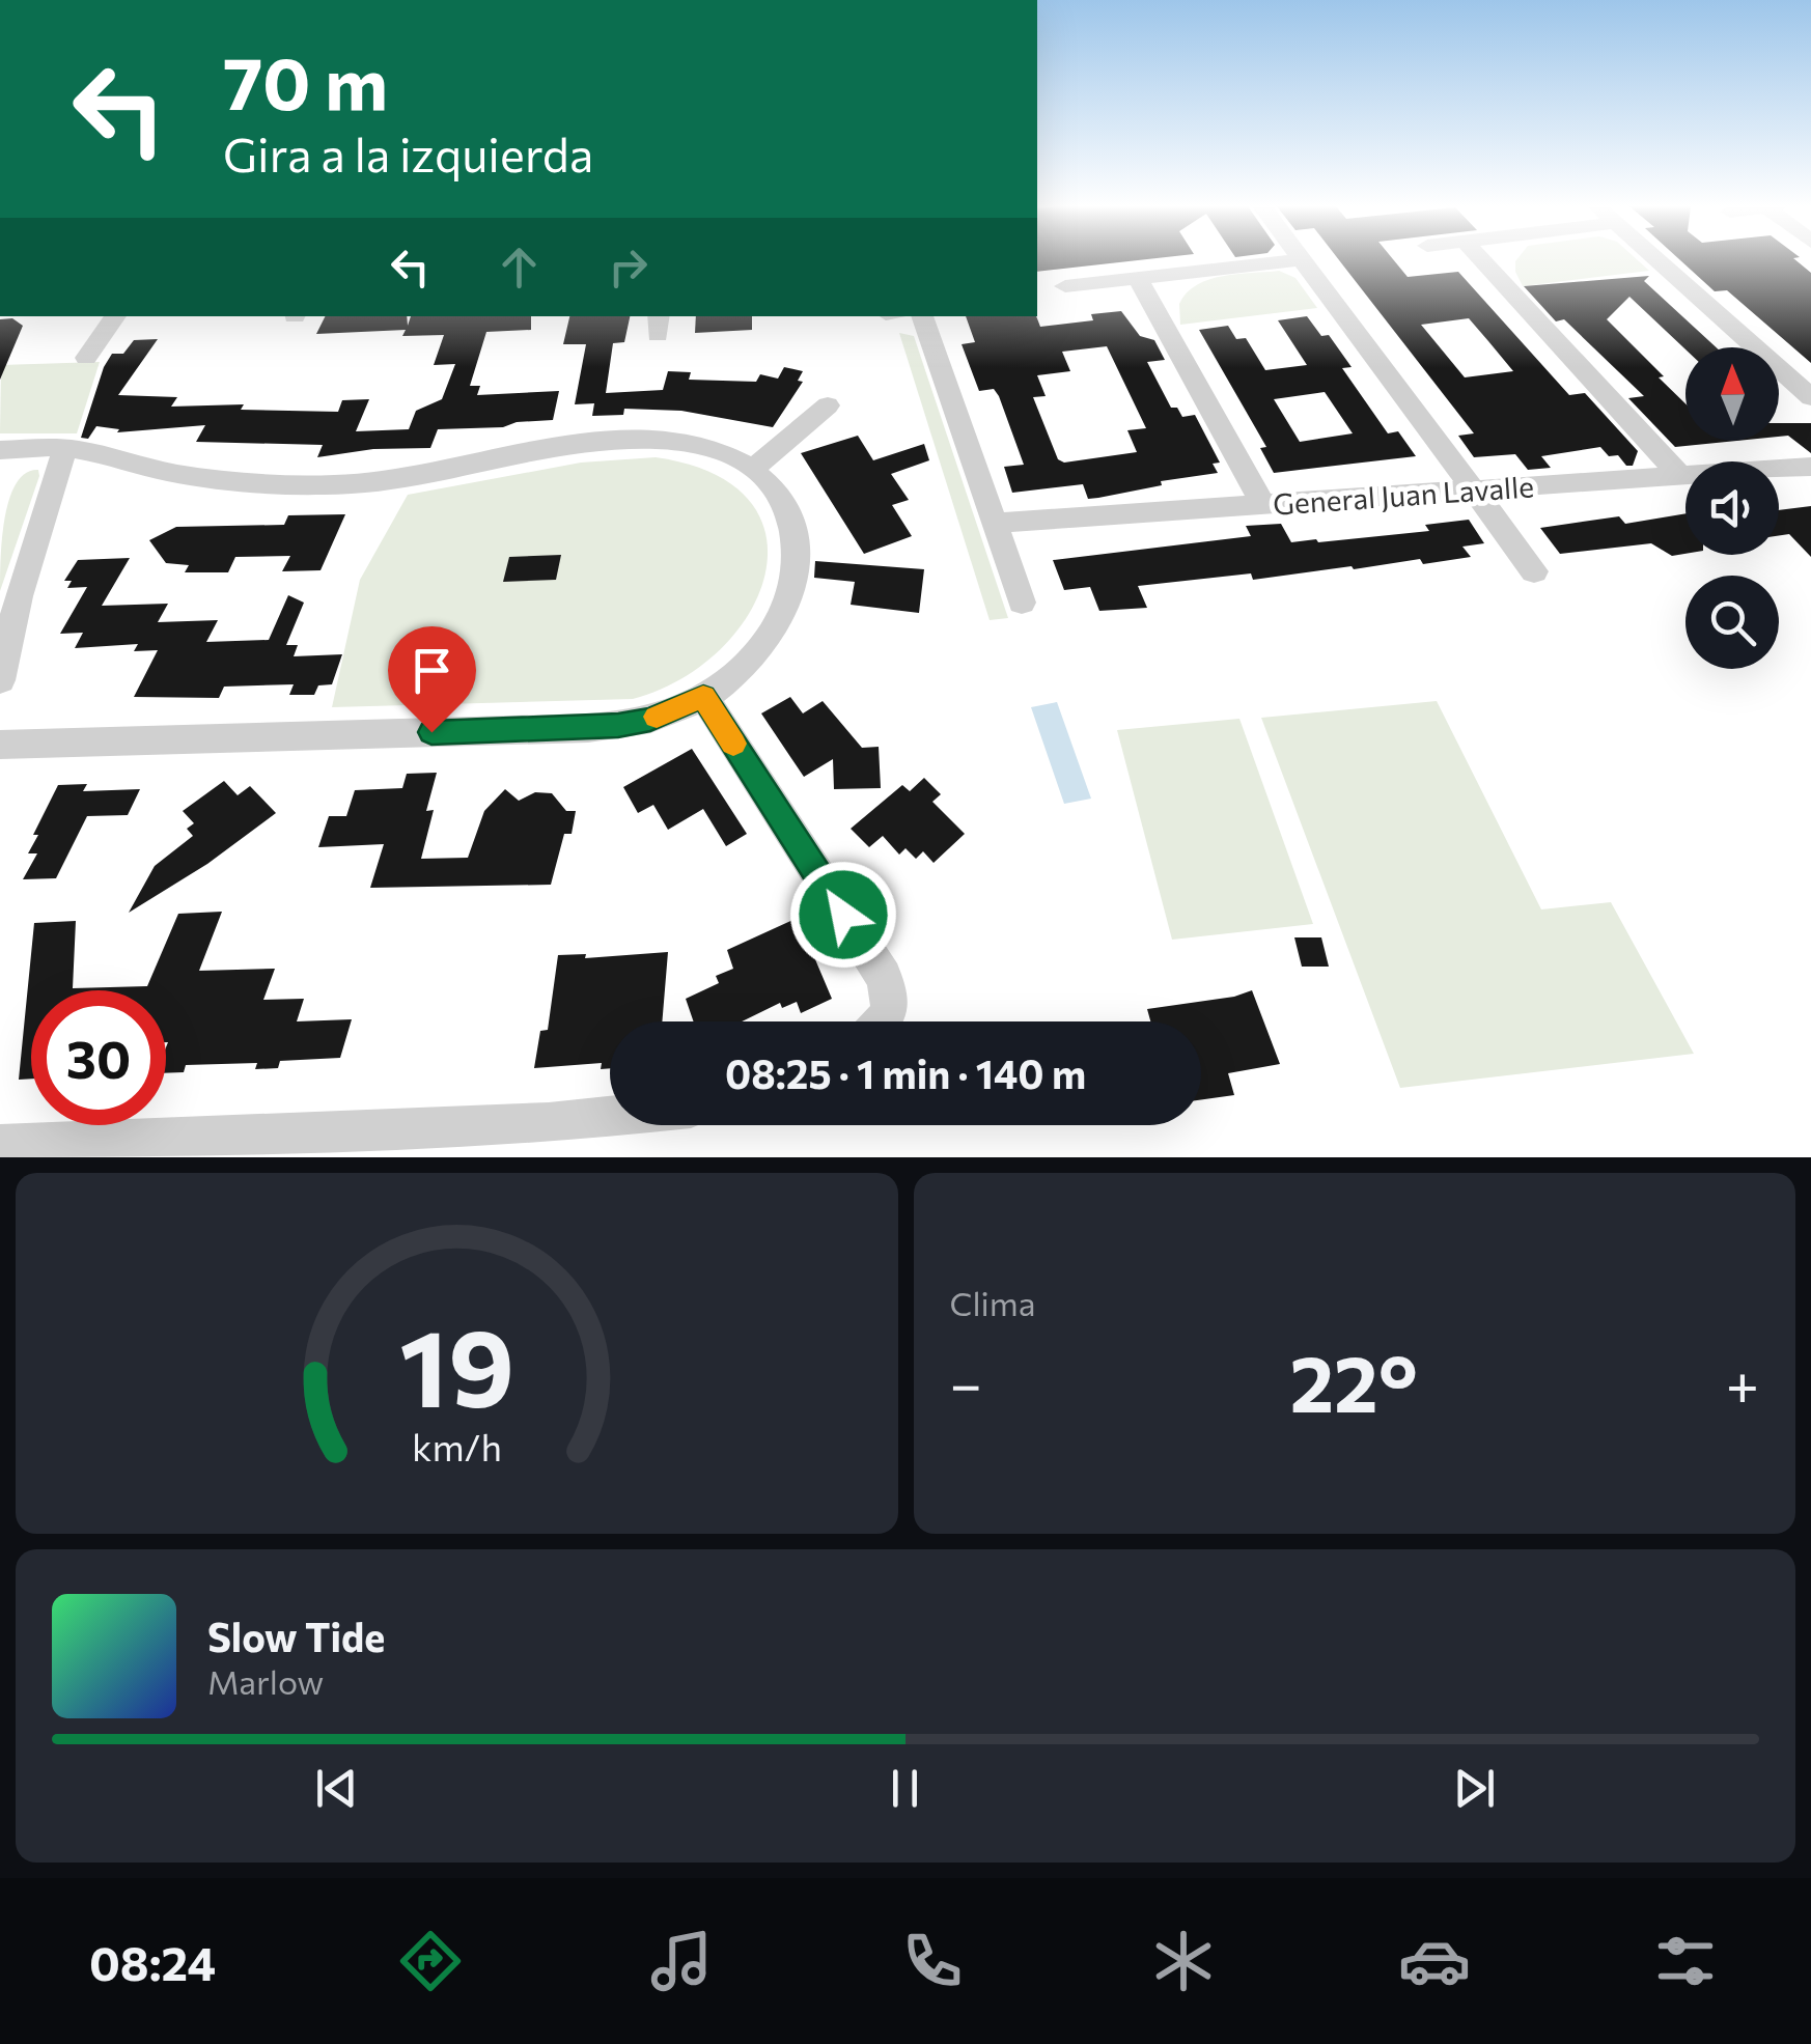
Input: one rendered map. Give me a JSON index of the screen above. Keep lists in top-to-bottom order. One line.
{"streets":{"street":["General Juan Lavalle"]},"north":"top","page":{"turn":["70 m","Gira a la izquierda"],"limit":"30","trip":"08:25 · 1 min · 140 m","tile":"Clima","heat":["−","22°","+"],"song":["Slow Tide","Marlow"],"tabs":"08:24","gauge":["19","km/h"]}}
